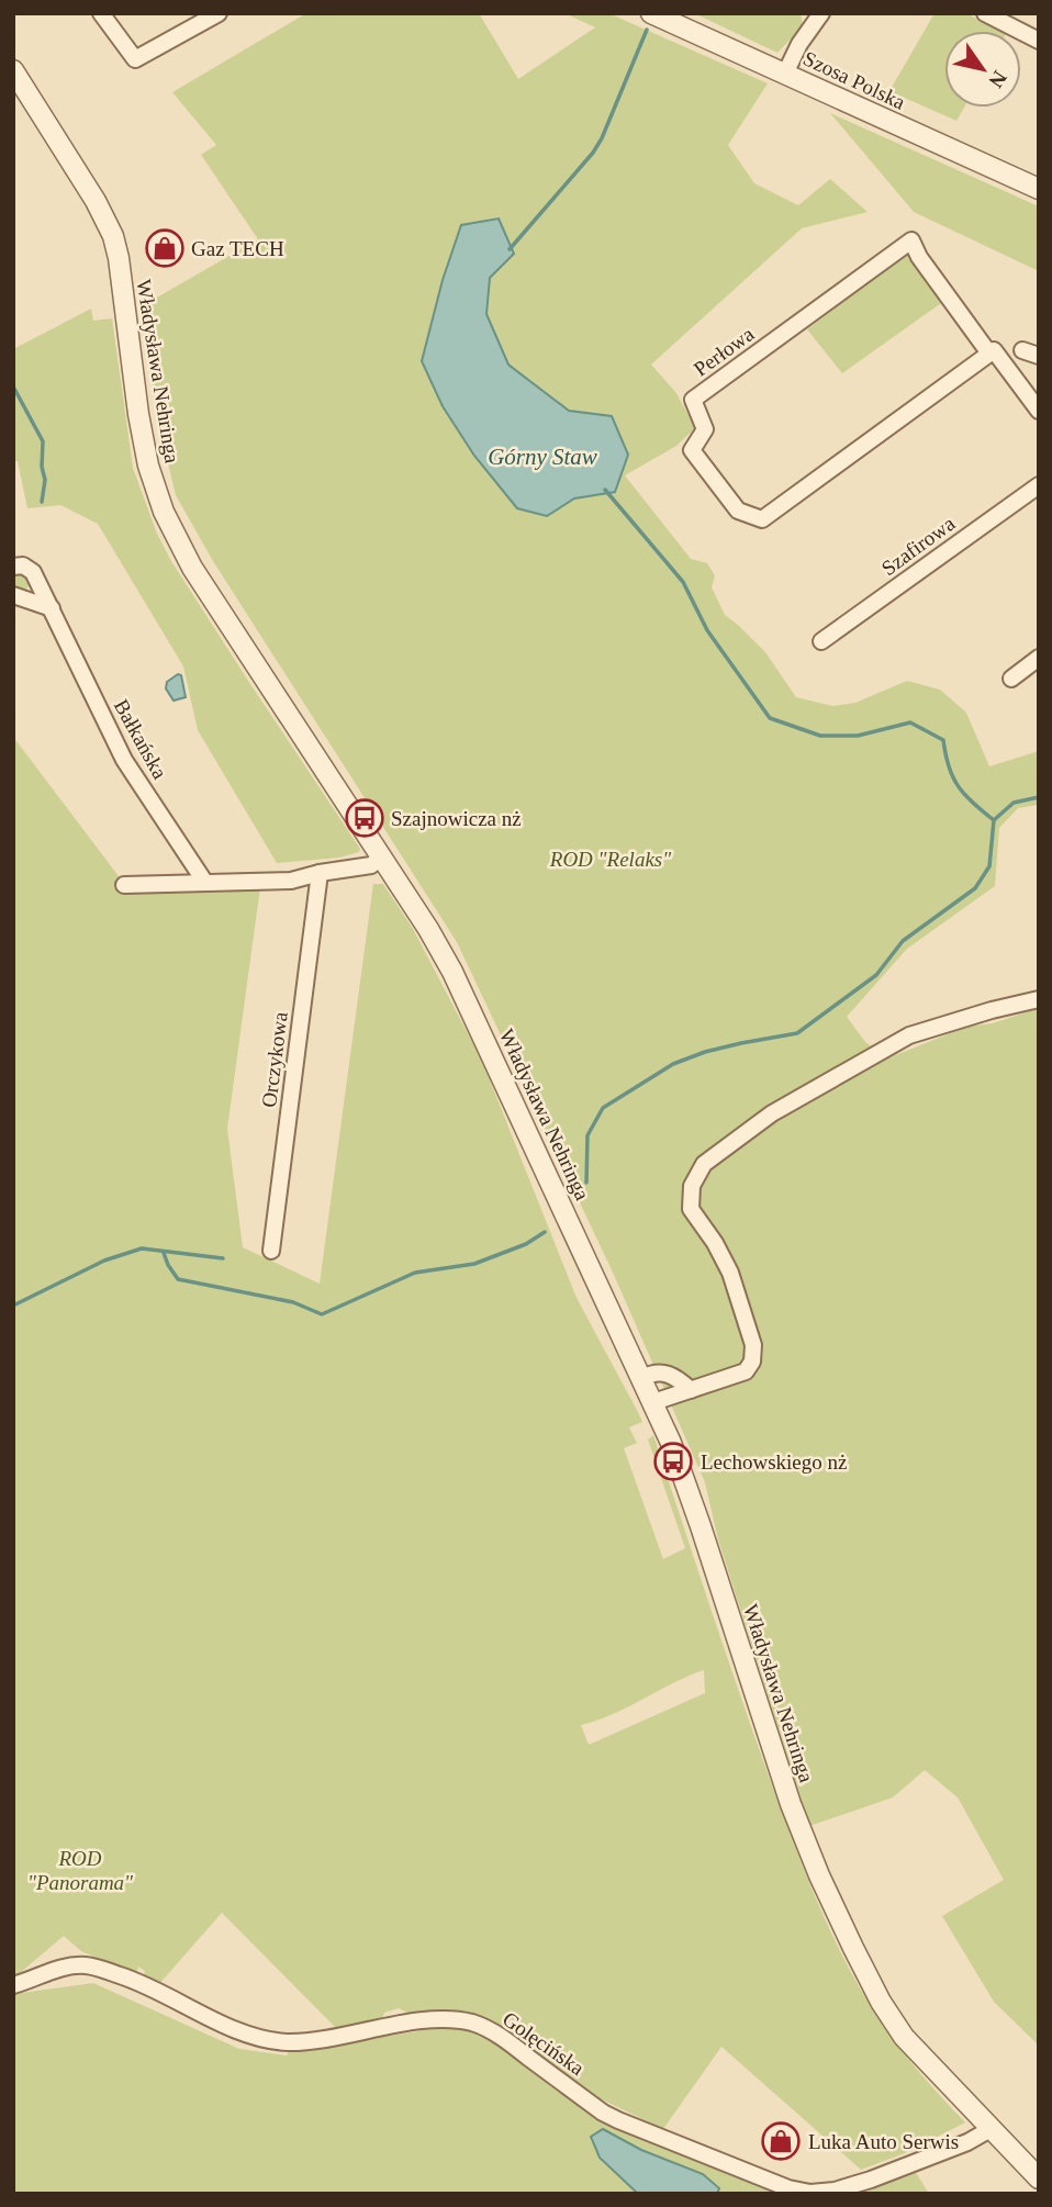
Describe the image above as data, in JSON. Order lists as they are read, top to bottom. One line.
{"streets":{"street":["Szosa Polska","Perłowa","Władysława Nehringa","Szafirowa","Bałkańska","Orczykowa","Golęcińska"]},"crossings":[["Władysława Nehringa","Golęcińska"]],"water":["Górny Staw"],"parks":["ROD \"Relaks\"","ROD \"Panorama\""],"places":{"shop":["Gaz TECH","Luka Auto Serwis"],"bus stop":["Szajnowicza nż","Lechowskiego nż"]},"north":"bottom right"}
